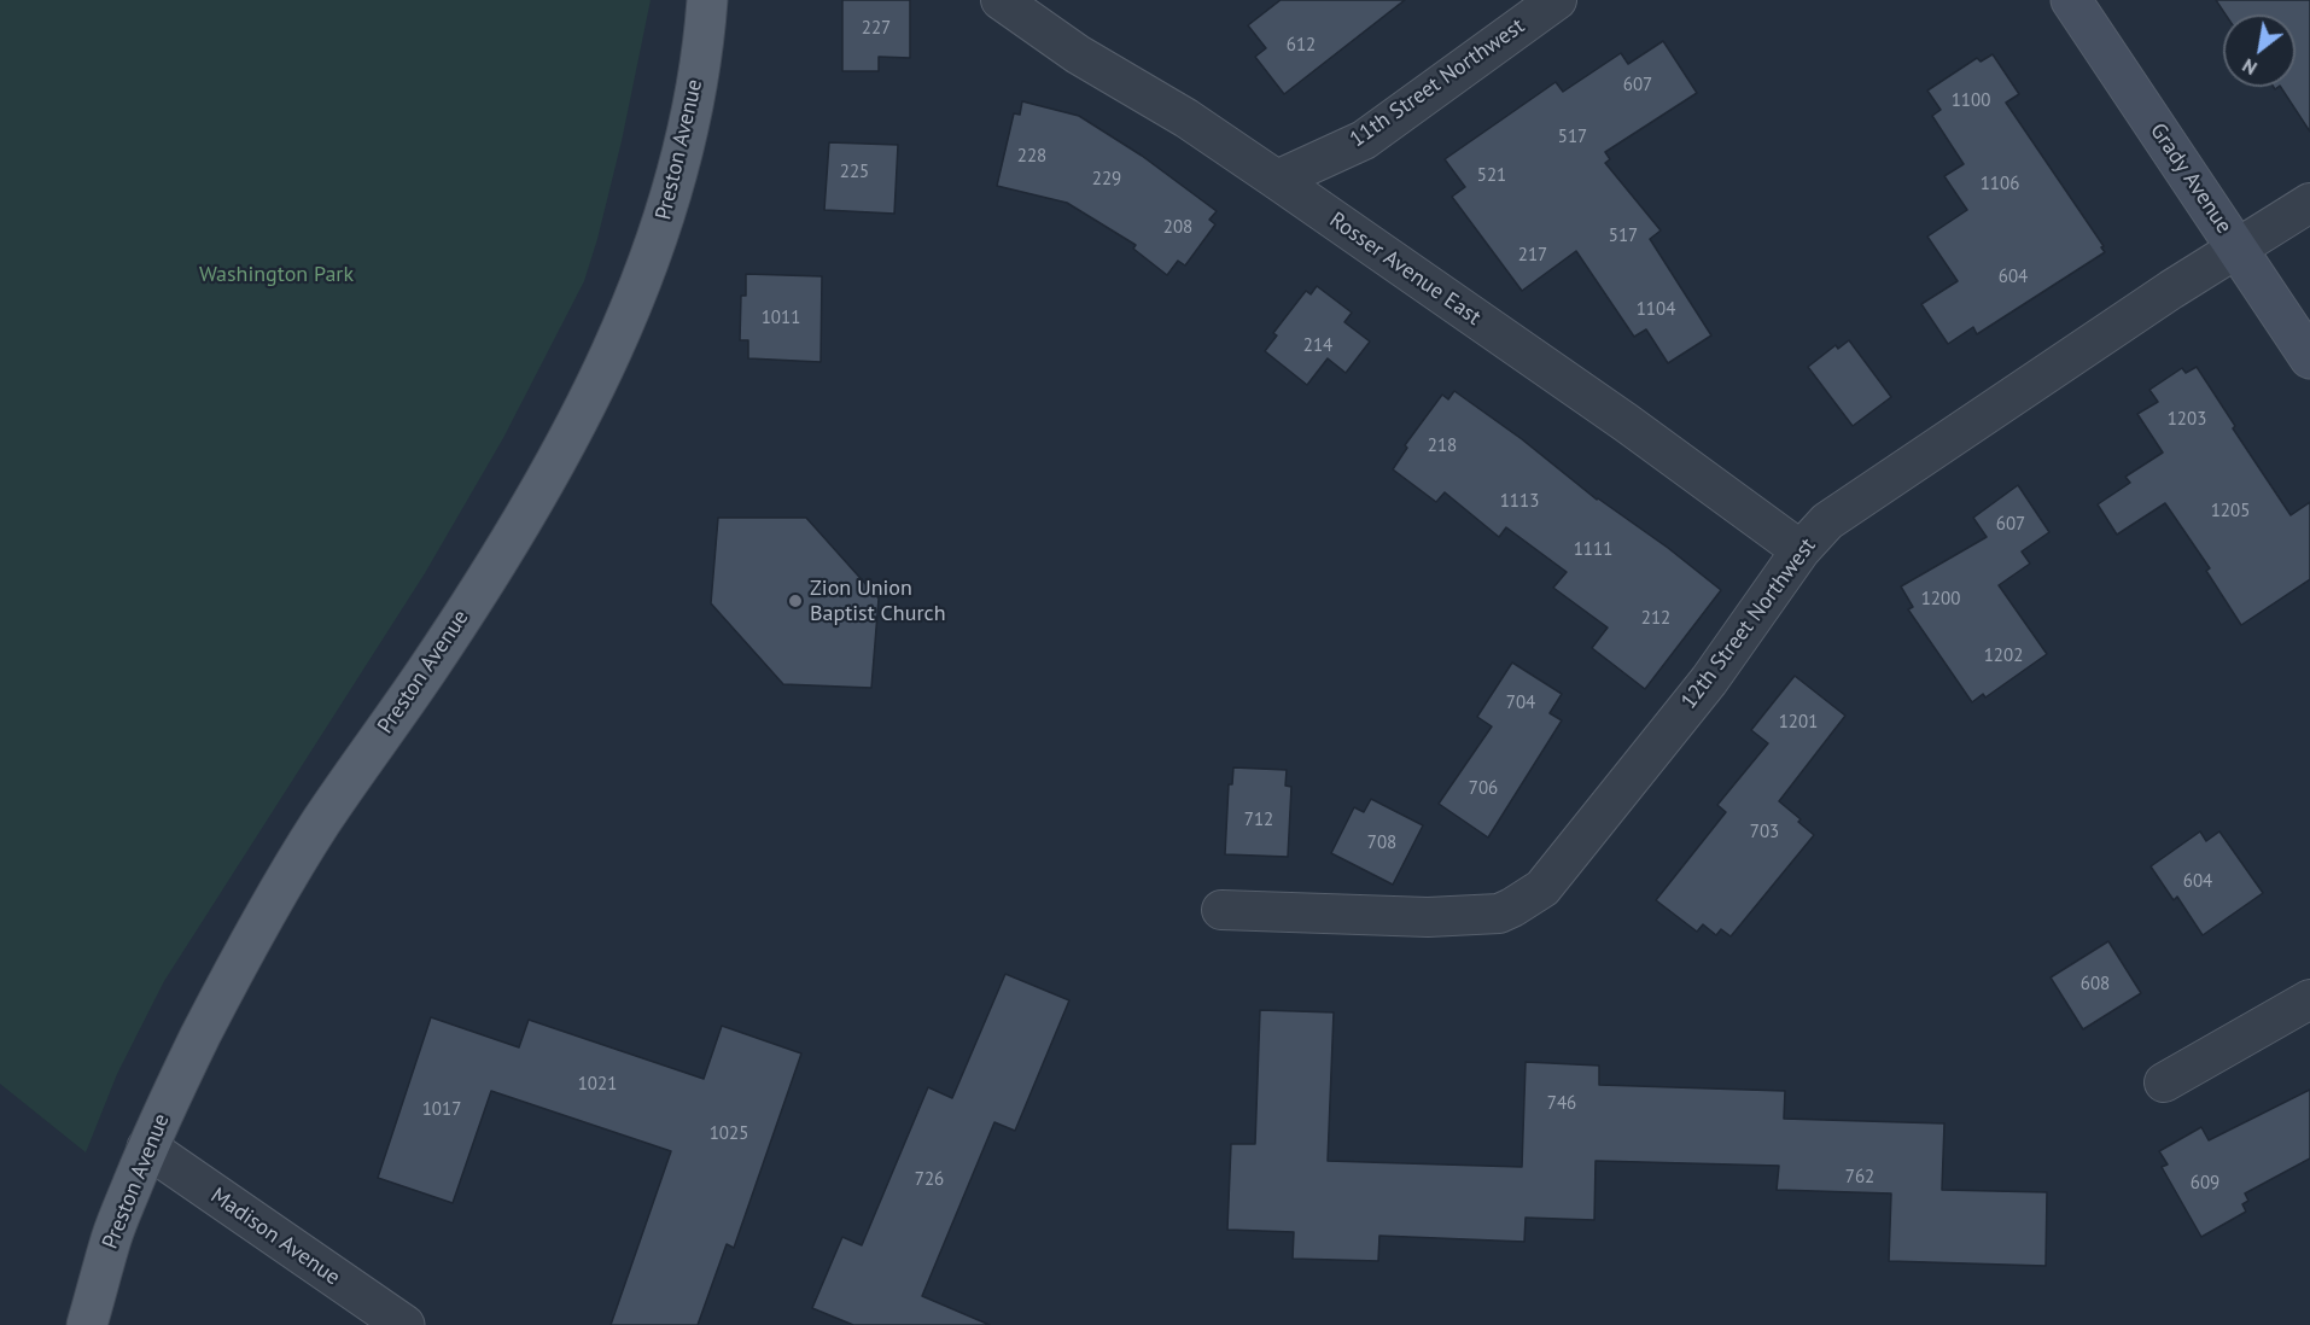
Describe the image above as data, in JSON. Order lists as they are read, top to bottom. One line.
{"streets":{"main road":["Preston Avenue","Grady Avenue"],"street":["11th Street Northwest","Rosser Avenue East","12th Street Northwest","Madison Avenue"]},"crossings":[["11th Street Northwest","Rosser Avenue East"],["Preston Avenue","Madison Avenue"],["Grady Avenue","12th Street Northwest"],["Rosser Avenue East","12th Street Northwest"]],"parks":["Washington Park"],"places":["Zion Union Baptist Church"],"house_numbers":["227","612","607","1100","517","228","225","521","229","1106","208","517","217","604","1104","1011","214","1203","218","1113","1205","607","1111","1200","212","1202","704","1201","706","712","703","708","604","608","1021","746","1017","1025","762","726","609"],"north":"bottom left"}
